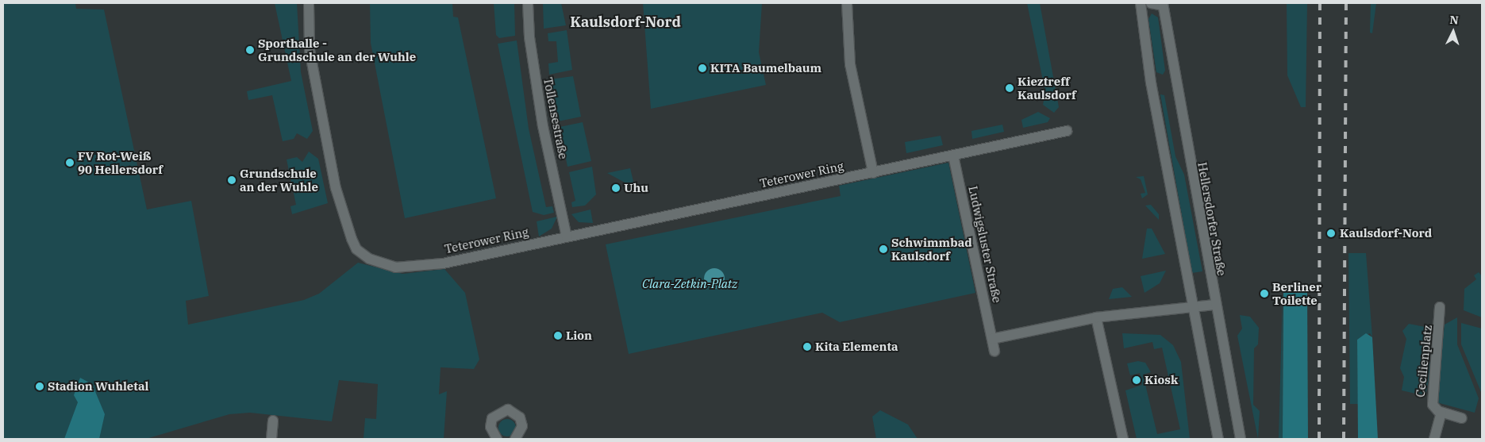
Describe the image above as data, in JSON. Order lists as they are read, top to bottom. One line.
{"streets":{"street":["Tollensestraße","Teterower Ring","Hellersdorfer Straße","Ludwigsluster Straße","Cecilienplatz"]},"crossings":[["Tollensestraße","Teterower Ring"],["Teterower Ring","Ludwigsluster Straße"]],"districts":["Kaulsdorf-Nord"],"parks":["Clara-Zetkin-Platz"],"places":["Sporthalle - Grundschule an der Wuhle","KITA Baumelbaum","Kieztreff Kaulsdorf","FV Rot-Weiß 90 Hellersdorf","Grundschule an der Wuhle","Uhu","Kaulsdorf-Nord","Schwimmbad Kaulsdorf","Berliner Toilette","Lion","Kita Elementa","Kiosk","Stadion Wuhletal"],"north":"top"}
